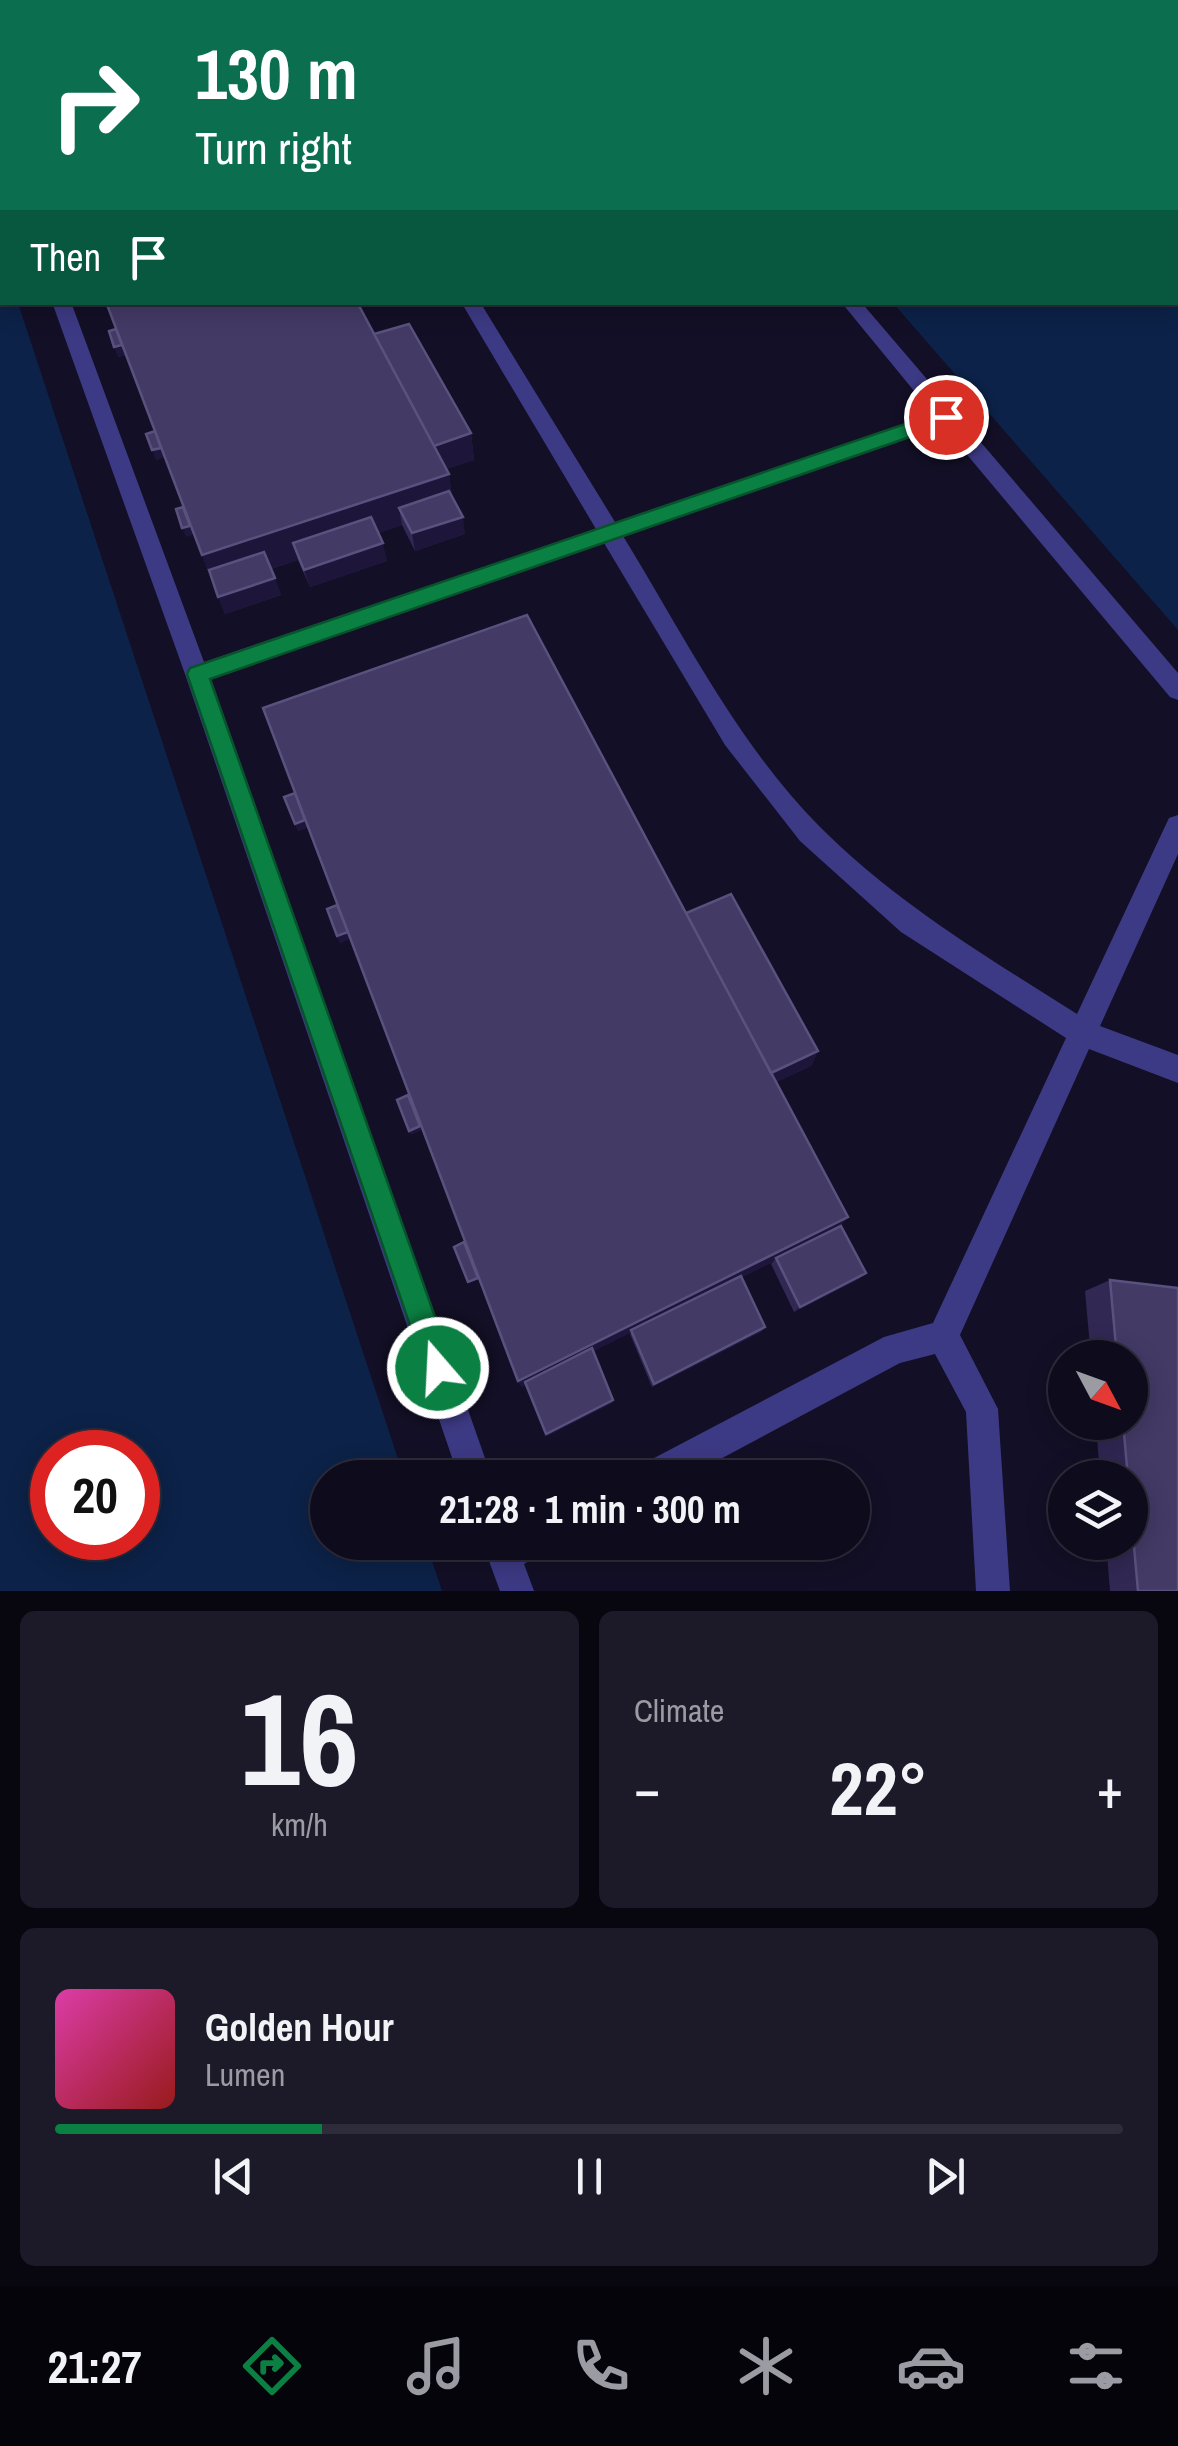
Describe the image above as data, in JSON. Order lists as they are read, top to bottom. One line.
{"north":"bottom right","page":{"turn":["130 m","Turn right"],"then":"Then","limit":"20","trip":"21:28 · 1 min · 300 m","tile":[["16","km/h"],"Climate"],"heat":["−","22°","+"],"song":["Golden Hour","Lumen"],"tabs":"21:27"}}
